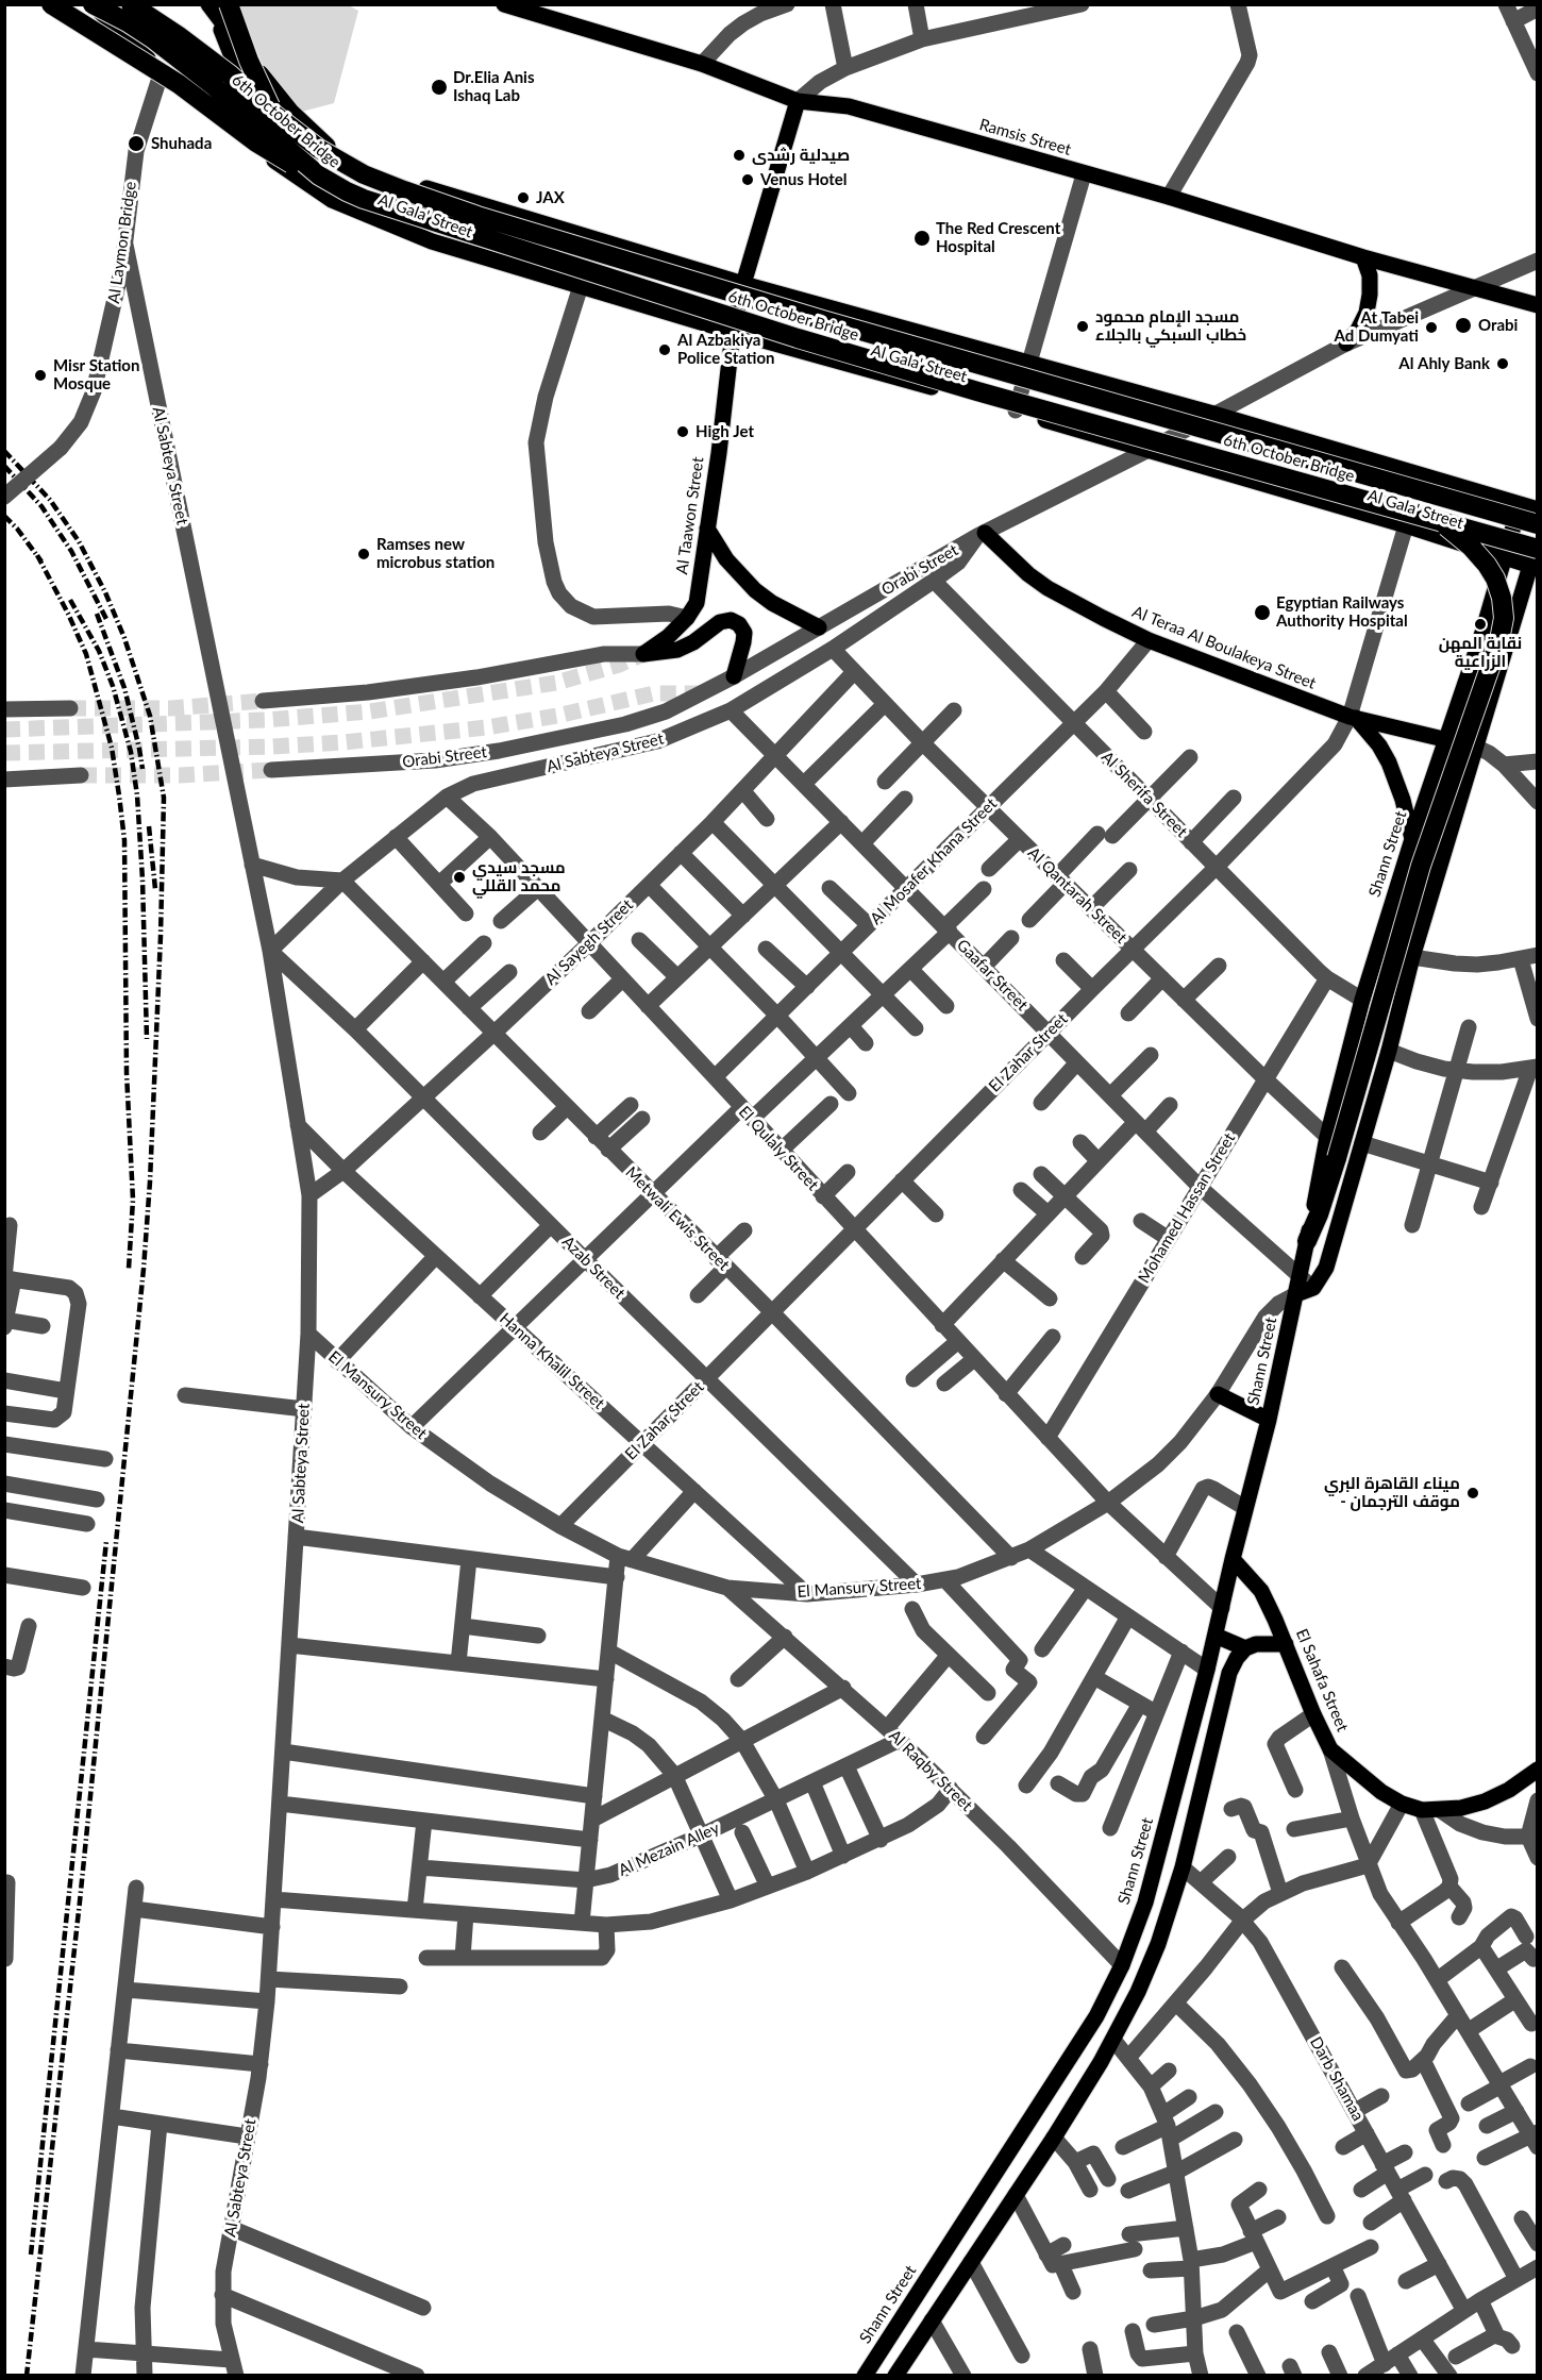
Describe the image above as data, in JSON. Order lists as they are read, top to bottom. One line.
{"streets":{"highway":["6th October Bridge"],"main road":["Ramsis Street","Al Gala' Street","Al Taawon Street","Al Teraa Al Boulakeya Street","Shann Street","El Sahafa Street"],"street":["Al Laymon Bridge","Al Sabteya Street","Orabi Street","Al Sherifa Street","Al Mosafer Khana Street","Al Qantarah Street","Al Sayegh Street","Gaafar Street","El Zahar Street","El Qulaly Street","Mohamed Hassan Street","Metwali Ewis Street","Azab Street","Hanna Khalil Street","El Mansury Street","Al Raqby Street","Al Mezain Alley","Darb Shamaa"]},"crossings":[["6th October Bridge","Al Gala' Street"],["Ramsis Street","Al Taawon Street"],["Ramsis Street","Orabi Street"],["Al Gala' Street","Al Laymon Bridge"],["Al Gala' Street","Al Taawon Street"],["Al Gala' Street","Orabi Street"],["Al Gala' Street","Shann Street"],["Al Gala' Street","El Zahar Street"],["Al Laymon Bridge","Al Sabteya Street"],["Al Sabteya Street","Orabi Street"],["Al Sabteya Street","Al Teraa Al Boulakeya Street"],["Al Sabteya Street","Al Sherifa Street"],["Al Sabteya Street","Al Qantarah Street"],["Al Sabteya Street","Al Sayegh Street"],["Al Sabteya Street","Gaafar Street"],["Al Sabteya Street","El Qulaly Street"],["Al Sabteya Street","Metwali Ewis Street"],["Al Sabteya Street","Azab Street"],["Al Sabteya Street","Hanna Khalil Street"],["Al Sabteya Street","El Mansury Street"],["Orabi Street","Al Teraa Al Boulakeya Street"],["Al Teraa Al Boulakeya Street","Shann Street"],["Al Teraa Al Boulakeya Street","Al Mosafer Khana Street"],["Al Teraa Al Boulakeya Street","El Zahar Street"],["Al Sherifa Street","Shann Street"],["Al Sherifa Street","Al Mosafer Khana Street"],["Al Sherifa Street","El Zahar Street"],["Al Sherifa Street","Mohamed Hassan Street"],["Shann Street","Al Qantarah Street"],["Shann Street","Gaafar Street"],["Shann Street","El Qulaly Street"],["Shann Street","El Mansury Street"],["Shann Street","El Sahafa Street"],["Shann Street","Al Raqby Street"],["Al Mosafer Khana Street","Al Qantarah Street"],["Al Mosafer Khana Street","Gaafar Street"],["Al Mosafer Khana Street","El Qulaly Street"],["Al Qantarah Street","Al Sayegh Street"],["Al Qantarah Street","El Zahar Street"],["Al Qantarah Street","Mohamed Hassan Street"],["Al Sayegh Street","Gaafar Street"],["Al Sayegh Street","El Qulaly Street"],["Al Sayegh Street","Metwali Ewis Street"],["Al Sayegh Street","Azab Street"],["Al Sayegh Street","Hanna Khalil Street"],["Gaafar Street","El Zahar Street"],["Gaafar Street","Mohamed Hassan Street"],["El Zahar Street","El Qulaly Street"],["El Zahar Street","Metwali Ewis Street"],["El Zahar Street","Azab Street"],["El Zahar Street","Hanna Khalil Street"],["El Zahar Street","El Mansury Street"],["El Qulaly Street","Mohamed Hassan Street"],["El Qulaly Street","El Mansury Street"],["Metwali Ewis Street","El Mansury Street"],["Azab Street","El Mansury Street"],["Hanna Khalil Street","El Mansury Street"],["El Mansury Street","Al Raqby Street"],["Al Raqby Street","Al Mezain Alley"]],"places":["Dr.Elia Anis Ishaq Lab","Shuhada","صيدلية رشدى","Venus Hotel","JAX","The Red Crescent Hospital","Orabi","مسجد الإمام محمود خطاب السبكي بالجلاء","At Tabei Ad Dumyati","Al Azbakiya Police Station","Al Ahly Bank","Misr Station Mosque","High Jet","Ramses new microbus station","Egyptian Railways Authority Hospital","نقابة المهن الزراعية","مسجد سيدي محمد القللي","ميناء القاهرة البري - موقف الترجمان"]}
